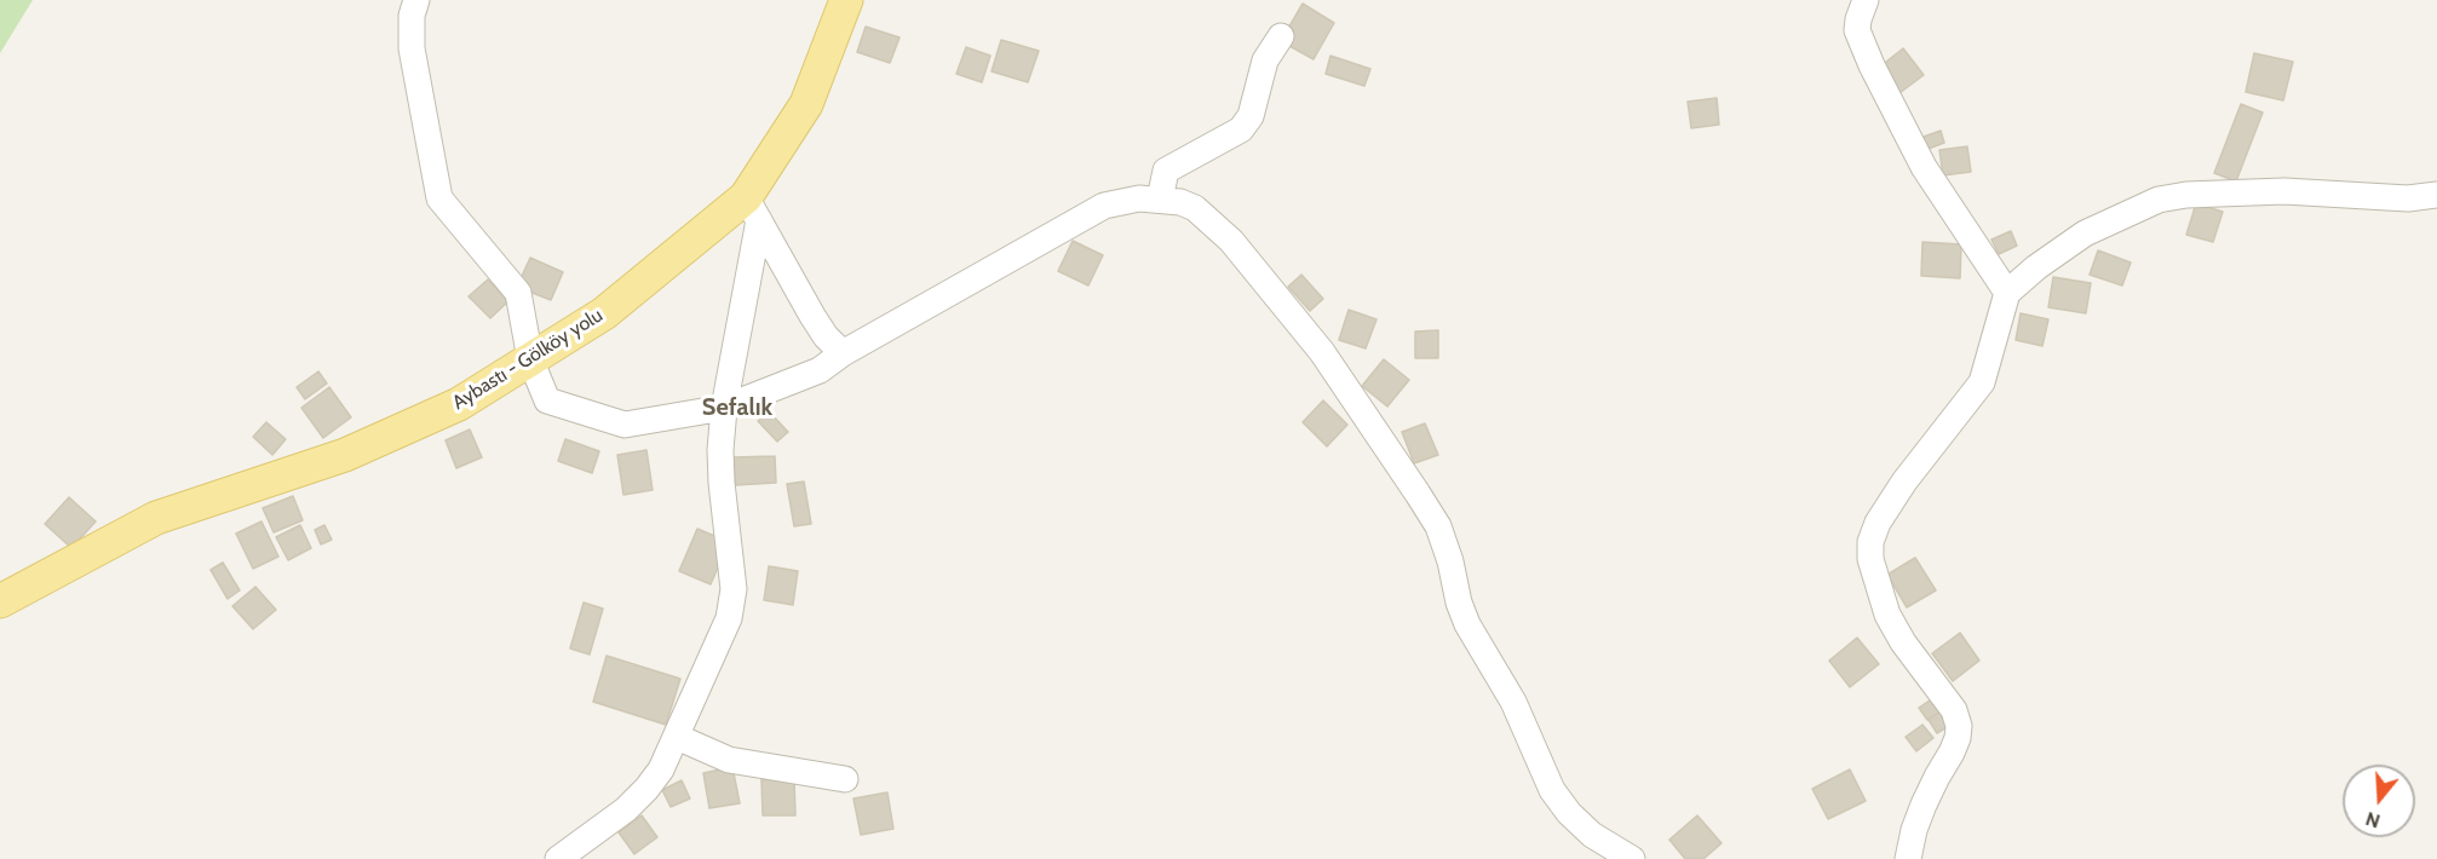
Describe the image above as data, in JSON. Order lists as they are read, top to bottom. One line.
{"streets":{"main road":["Aybastı - Gölköy yolu"]},"districts":["Sefalık"],"north":"bottom"}
